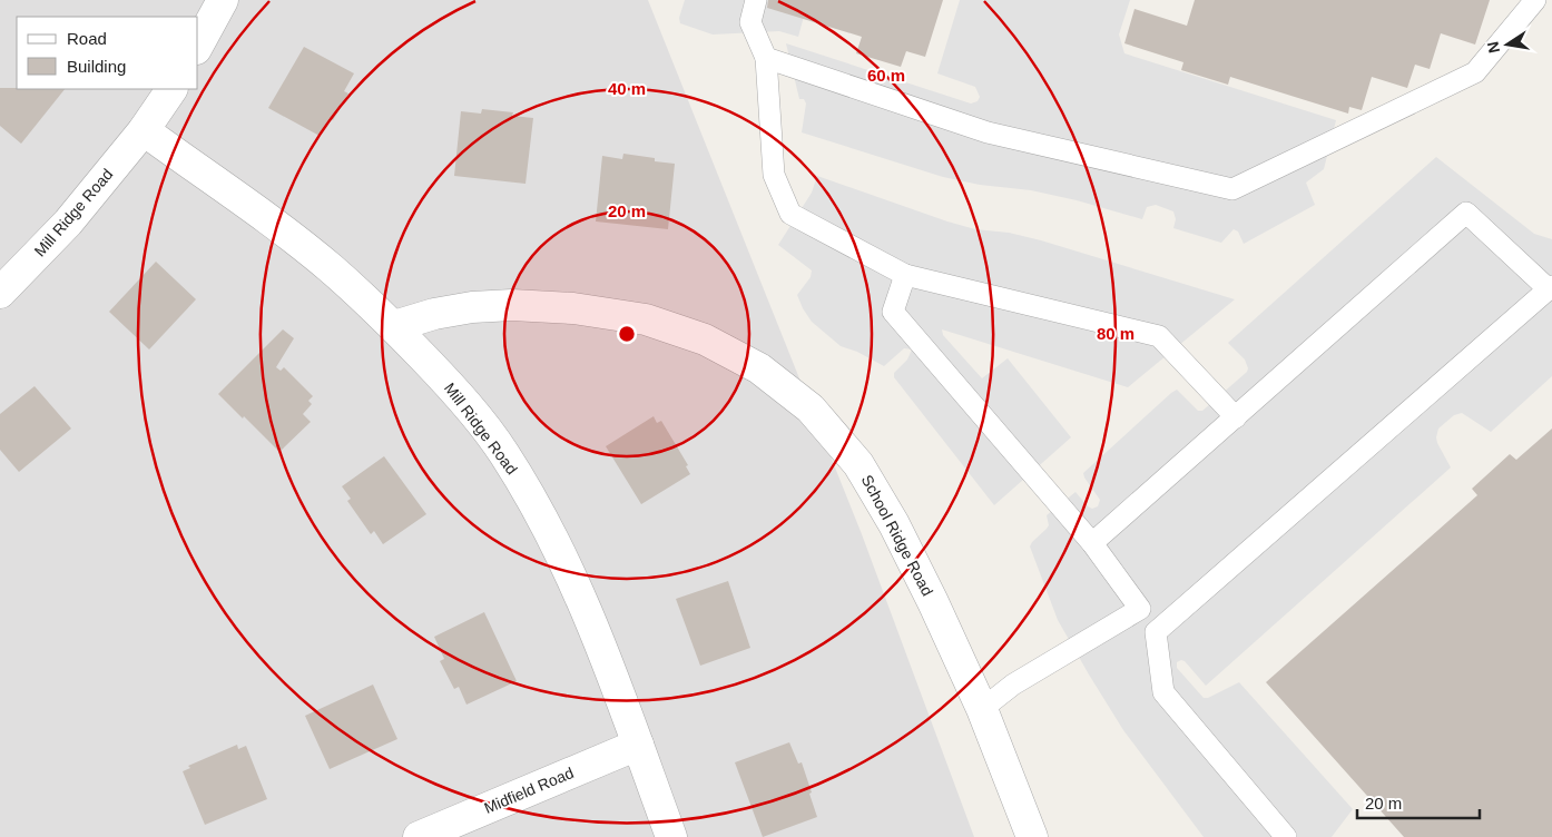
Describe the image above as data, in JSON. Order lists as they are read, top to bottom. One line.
{"streets":{"street":["Mill Ridge Road","School Ridge Road","Midfield Road"]},"crossings":[["Mill Ridge Road","School Ridge Road"],["Mill Ridge Road","Midfield Road"]],"legend":["Road","Building"],"scale_bar":"20 m","north":"left","rings":["60 m","40 m","20 m","80 m"]}
